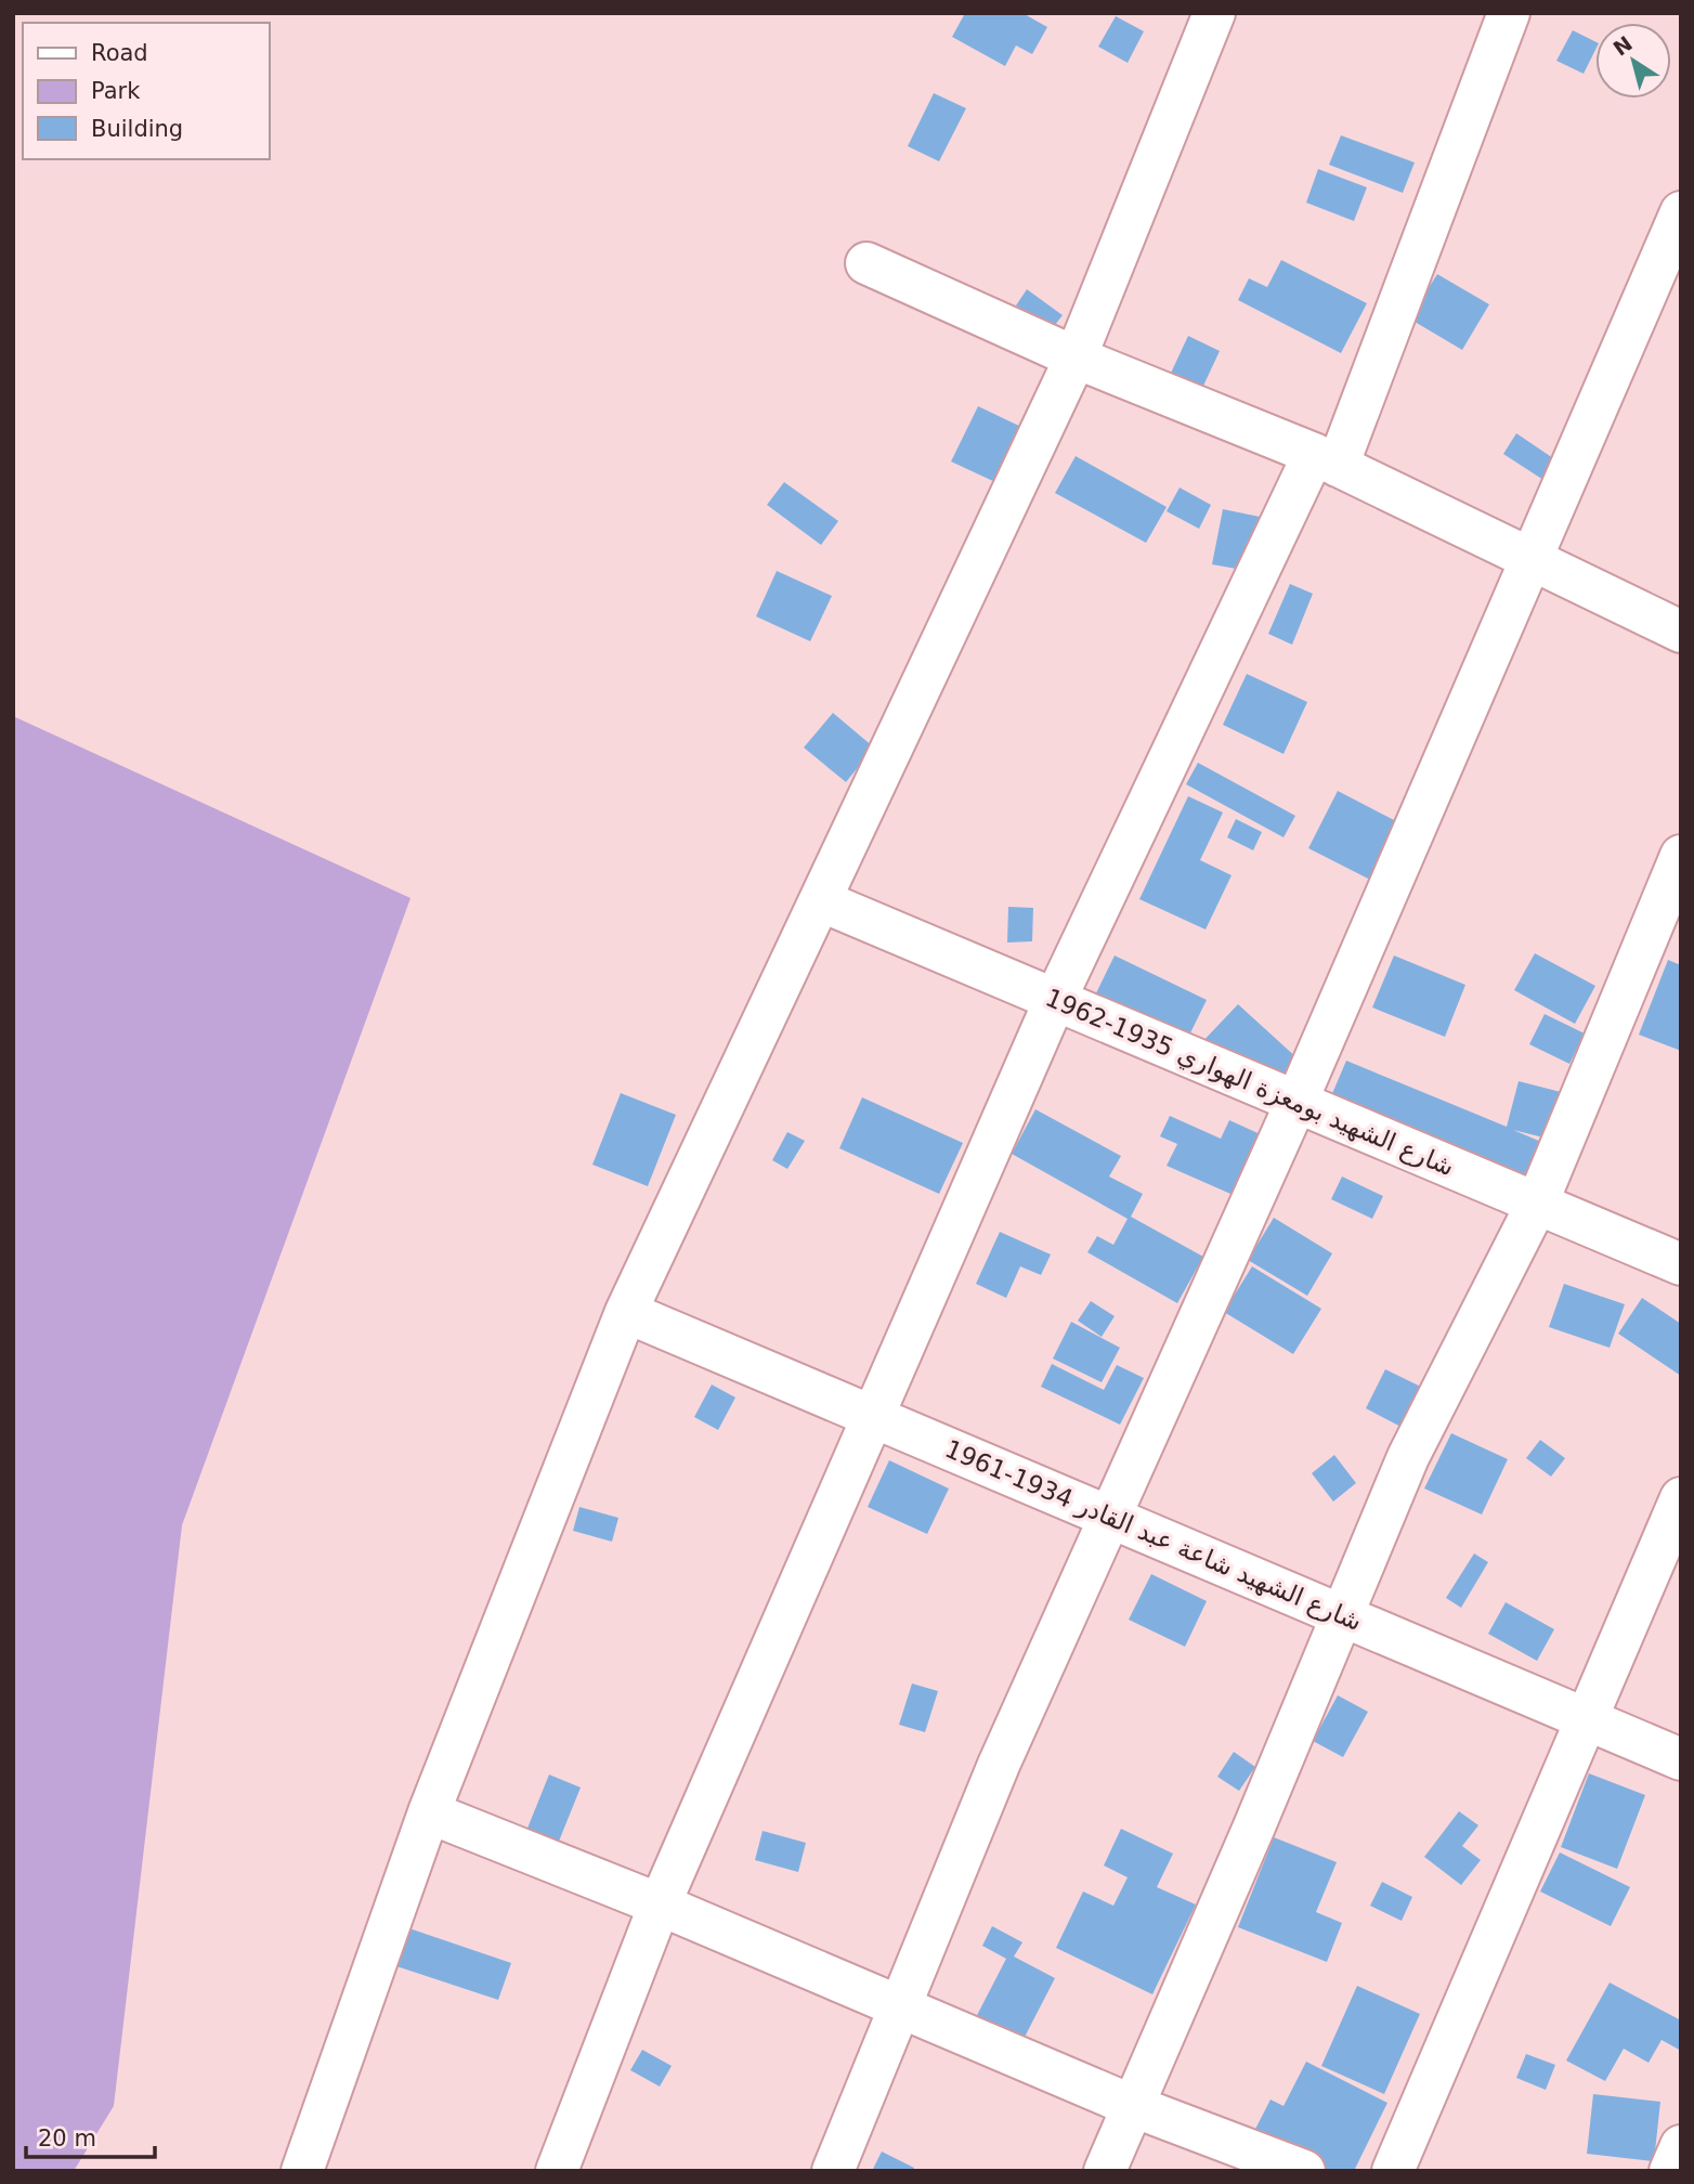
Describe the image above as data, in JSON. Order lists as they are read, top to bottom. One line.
{"streets":{"street":["شارع الشهيد بومعزة الهواري 1935-1962","شارع الشهيد شاعة عبد القادر 1934-1961"]},"legend":["Road","Park","Building"],"scale_bar":"20 m","north":"top left"}
